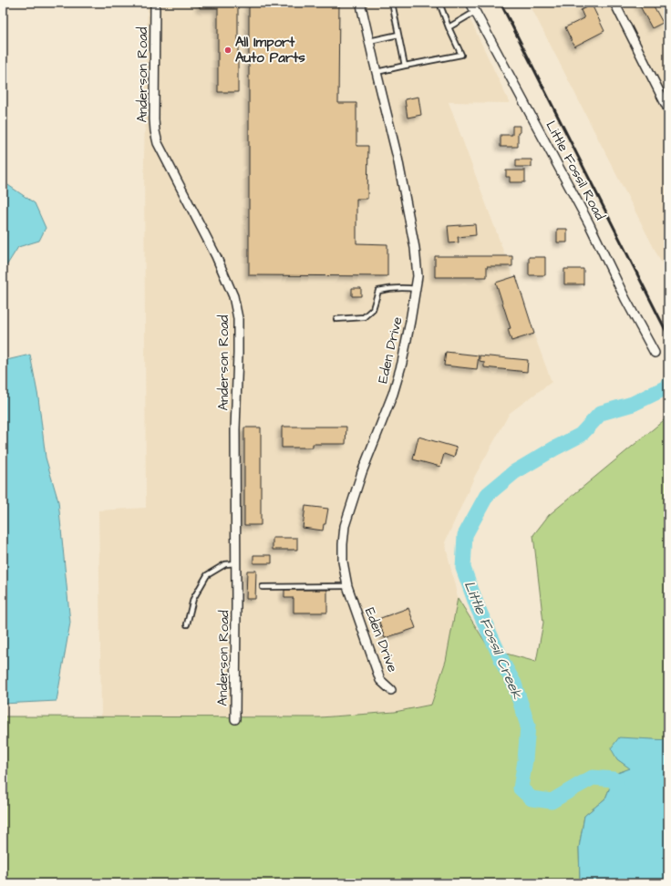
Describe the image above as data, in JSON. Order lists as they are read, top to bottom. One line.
{"streets":{"street":["Anderson Road","Little Fossil Road","Eden Drive"]},"water":["Little Fossil Creek"],"places":["All Import Auto Parts"]}
